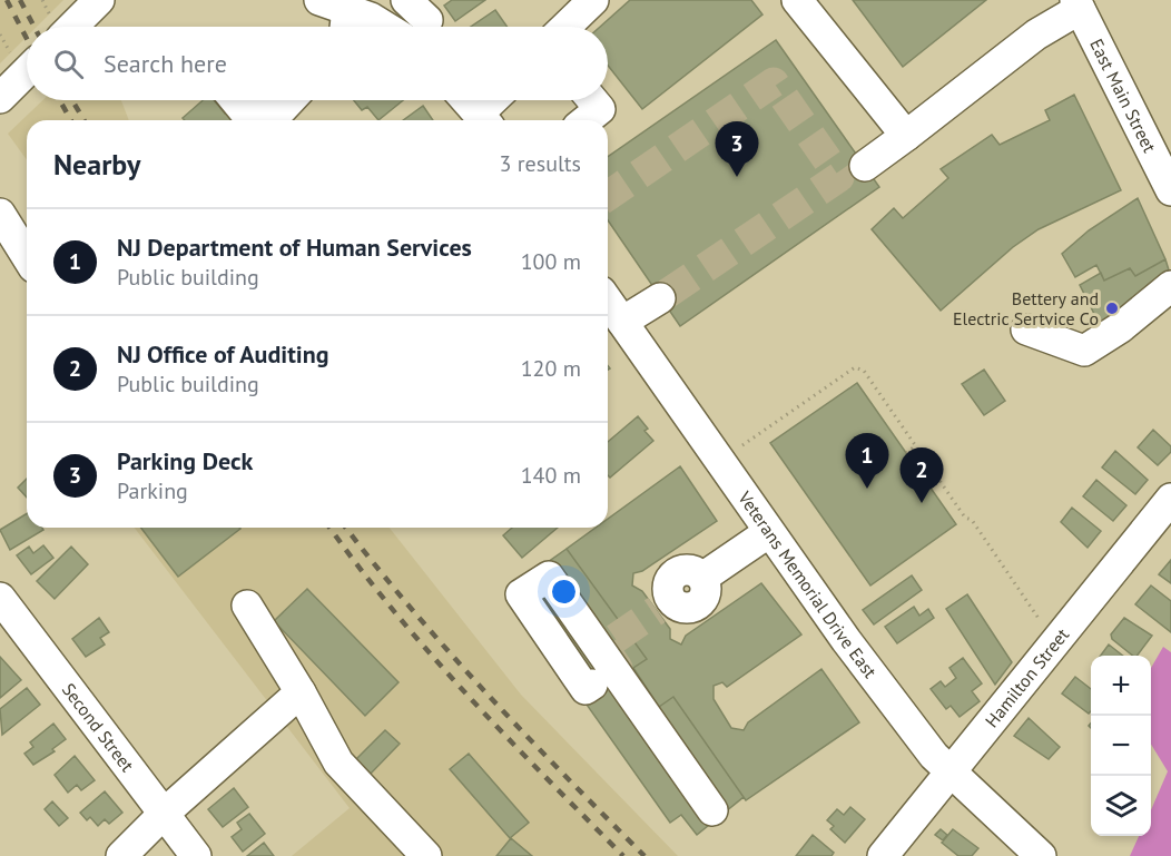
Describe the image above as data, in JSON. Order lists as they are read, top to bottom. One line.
{"streets":{"street":["East Main Street","Veterans Memorial Drive East","Hamilton Street","Second Street"]},"crossings":[["Veterans Memorial Drive East","Hamilton Street"]],"places":["Bettery and Electric Sertvice Co"],"page":{"search":"Search here","heading":["Nearby","3 results"],"pins":["3","1","2"],"list":[{"mark":"1","name":"NJ Department of Human Services","note":"Public building","value":"100 m"},{"mark":"2","name":"NJ Office of Auditing","note":"Public building","value":"120 m"},{"mark":"3","name":"Parking Deck","note":"Parking","value":"140 m"}],"map_buttons":["+","−"]}}
